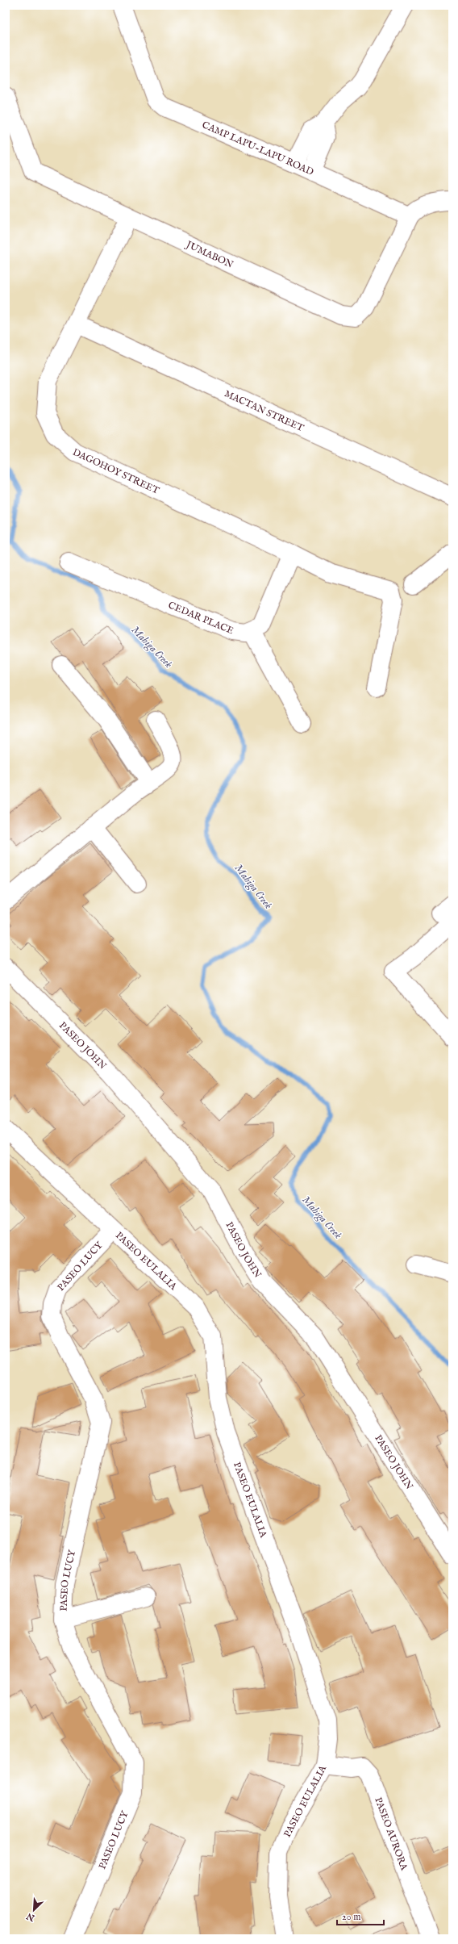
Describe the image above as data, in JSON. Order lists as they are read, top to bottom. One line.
{"streets":{"street":["CAMP LAPU-LAPU ROAD","JUMABON","MACTAN STREET","DAGOHOY STREET","CEDAR PLACE","PASEO JOHN","PASEO EULALIA","PASEO LUCY","PASEO AURORA"]},"crossings":[["CAMP LAPU-LAPU ROAD","JUMABON"],["JUMABON","DAGOHOY STREET"],["MACTAN STREET","DAGOHOY STREET"],["PASEO EULALIA","PASEO LUCY"],["PASEO EULALIA","PASEO AURORA"]],"water":["Mahiga Creek"],"scale_bar":"20 m","north":"bottom left"}
